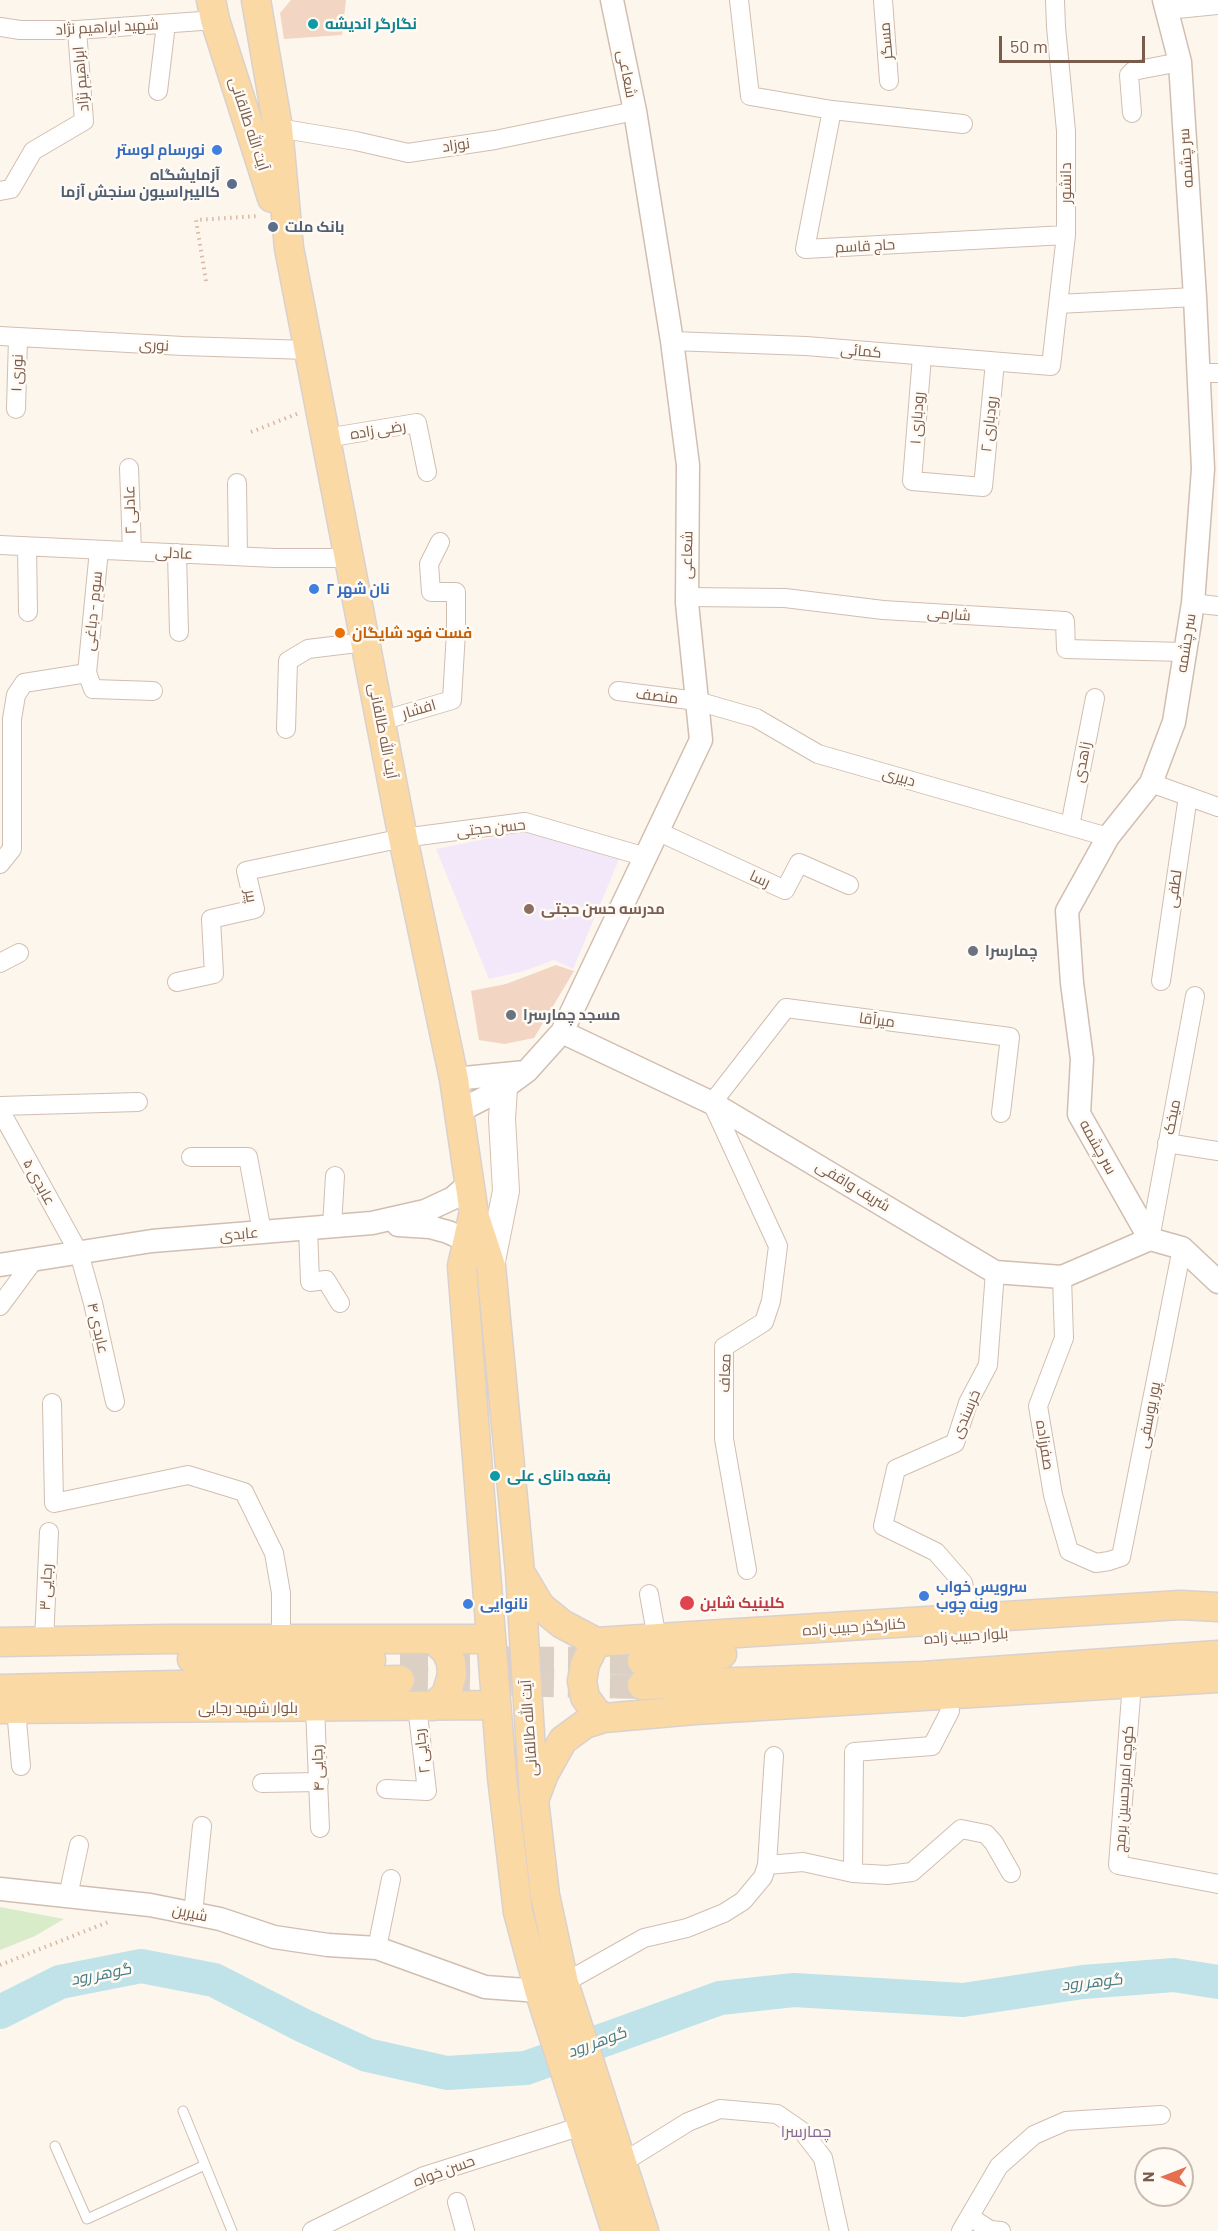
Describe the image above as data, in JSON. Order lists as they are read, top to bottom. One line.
{"streets":{"main road":["آیت الله طالقانی","کنارگذر حبیب زاده","بلوار حبیب زاده","بلوار شهید رجایی"],"street":["شهید ابراهیم نژاد","مسگر","شعاعی","ابراهیم نژاد","نوزاد","سر چشمه","دانشور","حاج قاسم","نوری","کمائی","نوری ۱","رودباری ۱","رودباری ۲","رضی زاده","عادلی ۲","عادلی","سوم - دباغی","شارمی","منصف","افشار","زاهدی","دبیری","حسن حجتی","رسا","لطفی","پیر","میرآقا","میخک","عابدی ۵","شریف واقفی","عابدی","عابدی ۴","معاف","خرسندی","پور یوسفی","صفرزاده","رجایی ۳","رجایی ۲","رجایی ۴","کوچه امیرحسین برمچ","شیرین","حسن خواه"]},"crossings":[["شهید ابراهیم نژاد","ابراهیم نژاد"],["شهید ابراهیم نژاد","آیت الله طالقانی"],["شعاعی","آیت الله طالقانی"],["شعاعی","نوزاد"],["شعاعی","کمائی"],["شعاعی","شارمی"],["شعاعی","منصف"],["شعاعی","دبیری"],["شعاعی","حسن حجتی"],["شعاعی","رسا"],["شعاعی","شریف واقفی"],["آیت الله طالقانی","نوزاد"],["آیت الله طالقانی","نوری"],["آیت الله طالقانی","رضی زاده"],["آیت الله طالقانی","عادلی"],["آیت الله طالقانی","افشار"],["آیت الله طالقانی","حسن حجتی"],["آیت الله طالقانی","پیر"],["آیت الله طالقانی","عابدی"],["آیت الله طالقانی","بلوار شهید رجایی"],["آیت الله طالقانی","شیرین"],["آیت الله طالقانی","حسن خواه"],["سر چشمه","شارمی"],["سر چشمه","دبیری"],["سر چشمه","میخک"],["سر چشمه","شریف واقفی"],["دانشور","حاج قاسم"],["دانشور","کمائی"],["نوری","نوری ۱"],["کمائی","رودباری ۱"],["کمائی","رودباری ۲"],["رودباری ۱","رودباری ۲"],["عادلی ۲","عادلی"],["عادلی","سوم - دباغی"],["منصف","دبیری"],["زاهدی","دبیری"],["حسن حجتی","پیر"],["میرآقا","شریف واقفی"],["میرآقا","معاف"],["میخک","شریف واقفی"],["عابدی ۵","عابدی"],["عابدی ۵","عابدی ۴"],["شریف واقفی","معاف"],["شریف واقفی","خرسندی"],["شریف واقفی","صفرزاده"],["عابدی","عابدی ۴"],["خرسندی","کنارگذر حبیب زاده"],["پور یوسفی","صفرزاده"],["کنارگذر حبیب زاده","بلوار حبیب زاده"],["بلوار شهید رجایی","رجایی ۲"],["بلوار شهید رجایی","رجایی ۴"]],"districts":["چمارسرا"],"water":["گوهر رود"],"places":["نگارگر اندیشه","نورسام لوستر","آزمایشگاه کالیبراسیون سنجش آزما","بانک ملت","نان شهر ۲","فست فود شایگان","مدرسه حسن حجتی","چمارسرا","مسجد چمارسرا","بقعه دانای علی","سرویس خواب وینه چوب","کلینیک شاین","نانوایی"],"scale_bar":"50 m","north":"left"}
